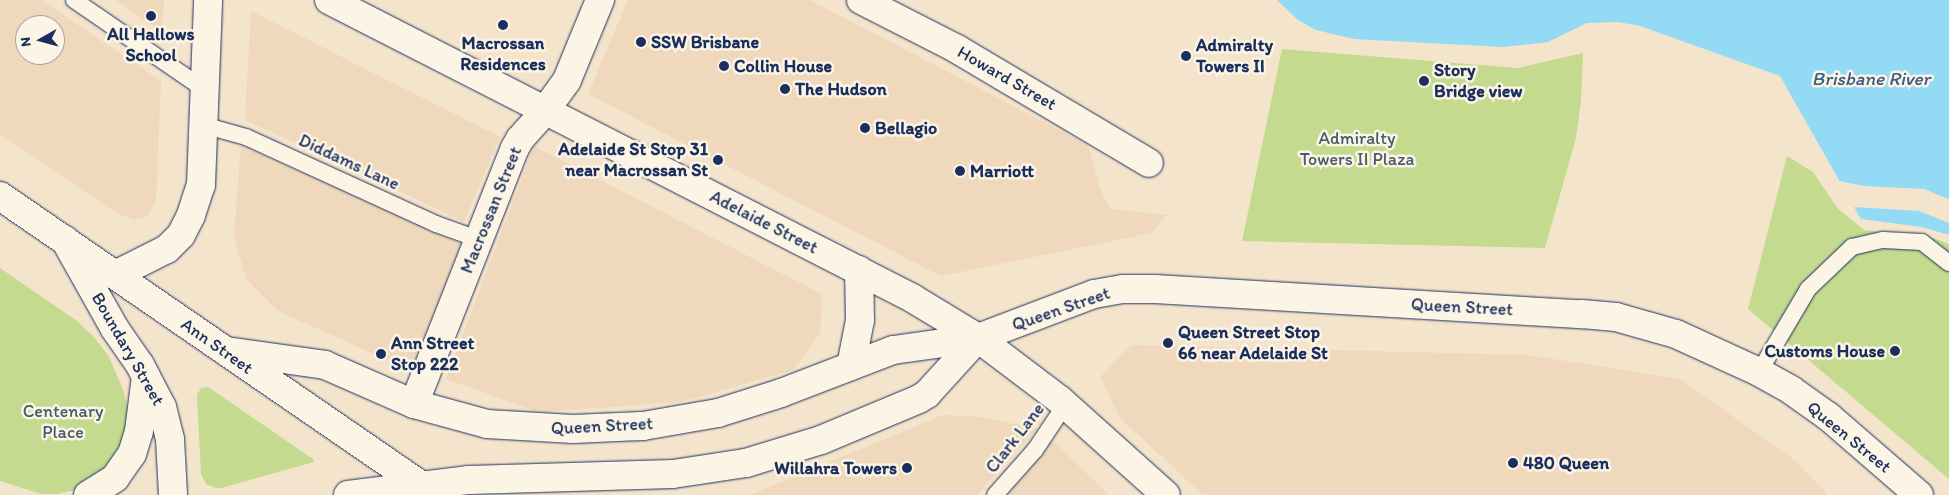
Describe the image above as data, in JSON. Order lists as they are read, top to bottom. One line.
{"streets":{"main road":["Howard Street","Macrossan Street","Adelaide Street","Queen Street","Ann Street","Boundary Street"],"lane":["Diddams Lane","Clark Lane"]},"crossings":[["Diddams Lane","Macrossan Street"],["Diddams Lane","Boundary Street"],["Macrossan Street","Adelaide Street"],["Macrossan Street","Queen Street"],["Adelaide Street","Queen Street"],["Adelaide Street","Clark Lane"],["Queen Street","Ann Street"],["Ann Street","Boundary Street"]],"water":["Brisbane River"],"parks":["Admiralty Towers II Plaza","Centenary Place"],"places":["All Hallows School","Macrossan Residences","SSW Brisbane","Admiralty Towers II","Collin House","Story Bridge view","The Hudson","Bellagio","Adelaide St Stop 31 near Macrossan St","Marriott","Queen Street Stop 66 near Adelaide St","Customs House","Ann Street Stop 222","480 Queen","Willahra Towers"],"north":"left"}
